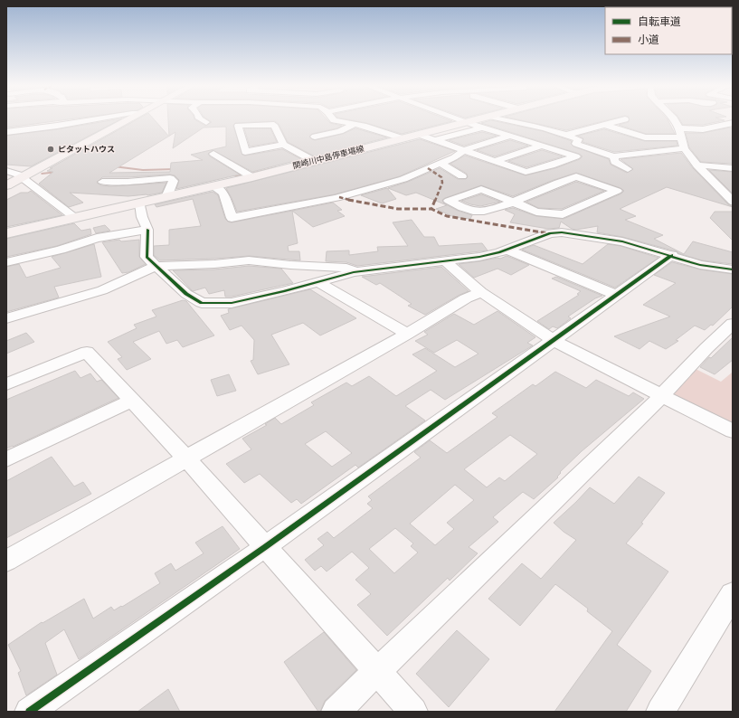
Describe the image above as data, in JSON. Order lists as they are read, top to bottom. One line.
{"streets":{"main road":["関崎川中島停車場線"]},"places":["ピタットハウス"],"legend":["自転車道","小道"]}
